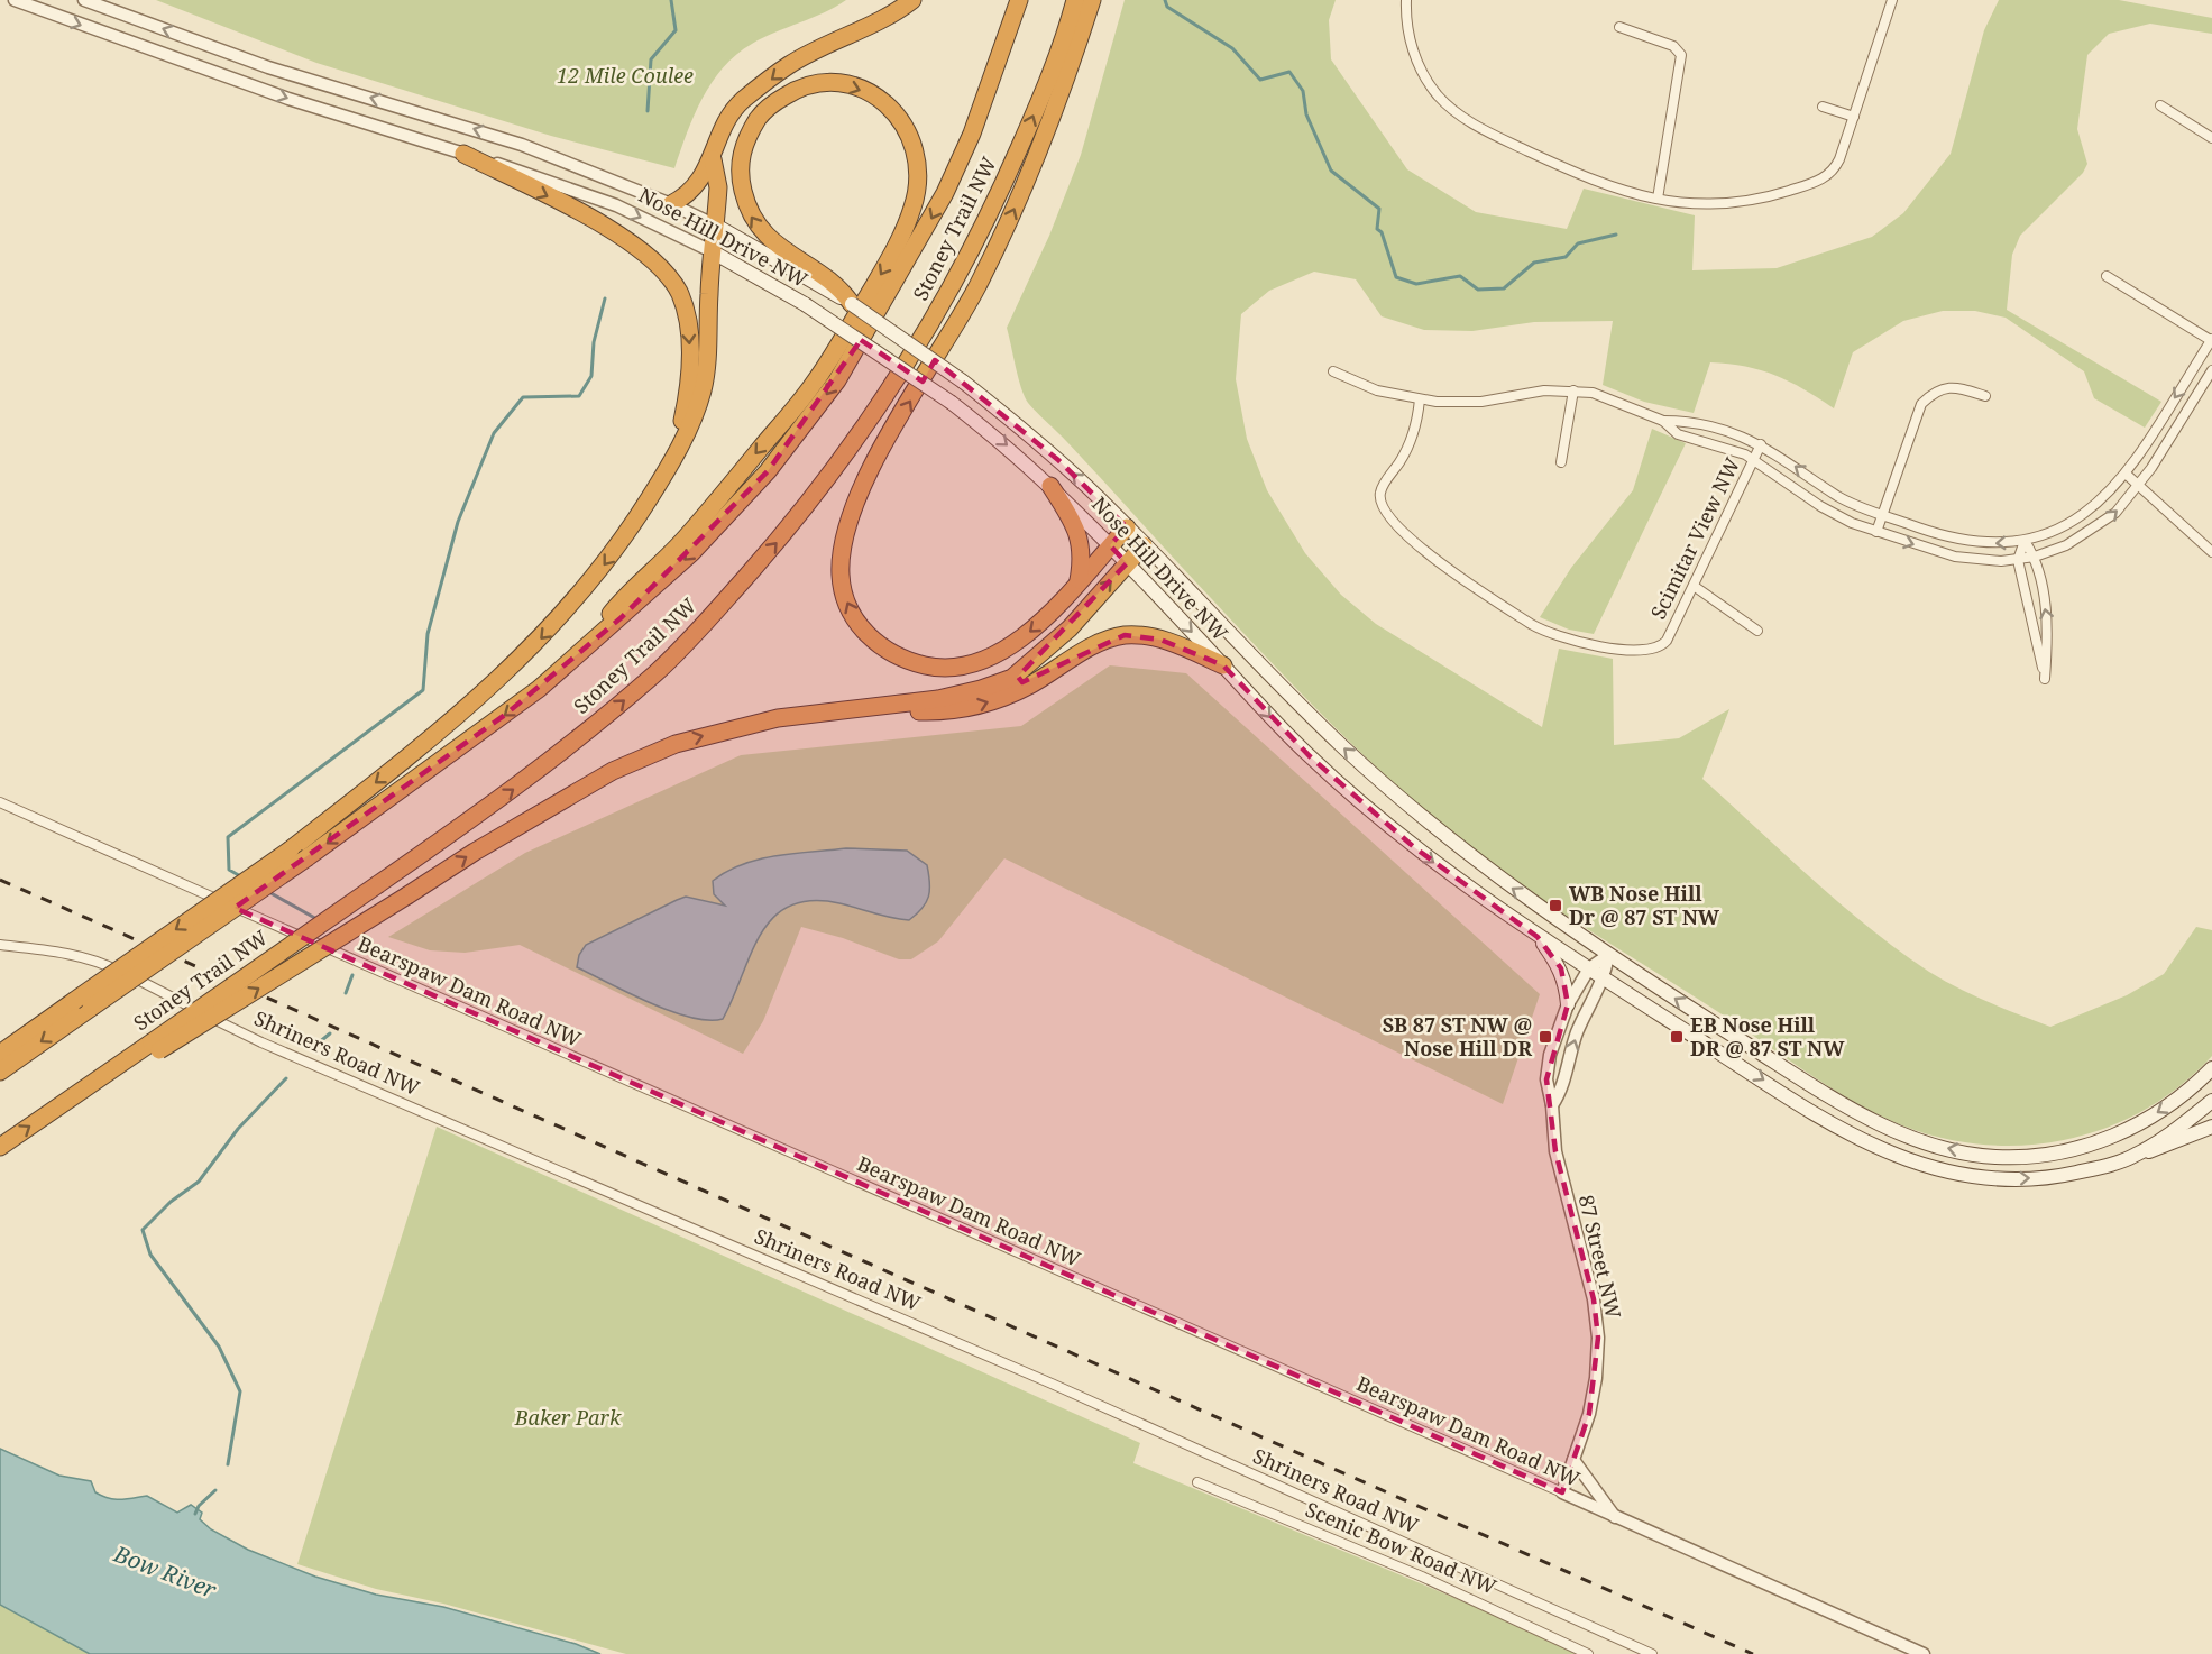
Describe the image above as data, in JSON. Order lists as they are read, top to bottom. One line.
{"streets":{"highway":["Stoney Trail NW"],"main road":["Nose Hill Drive NW"],"street":["Scimitar View NW","Bearspaw Dam Road NW","Shriners Road NW","87 Street NW","Scenic Bow Road NW"]},"crossings":[["Nose Hill Drive NW","87 Street NW"],["Bearspaw Dam Road NW","87 Street NW"]],"water":["Bow River"],"parks":["12 Mile Coulee","Baker Park"],"places":{"transit":["WB Nose Hill Dr @ 87 ST NW","SB 87 ST NW @ Nose Hill DR","EB Nose Hill DR @ 87 ST NW"]}}
